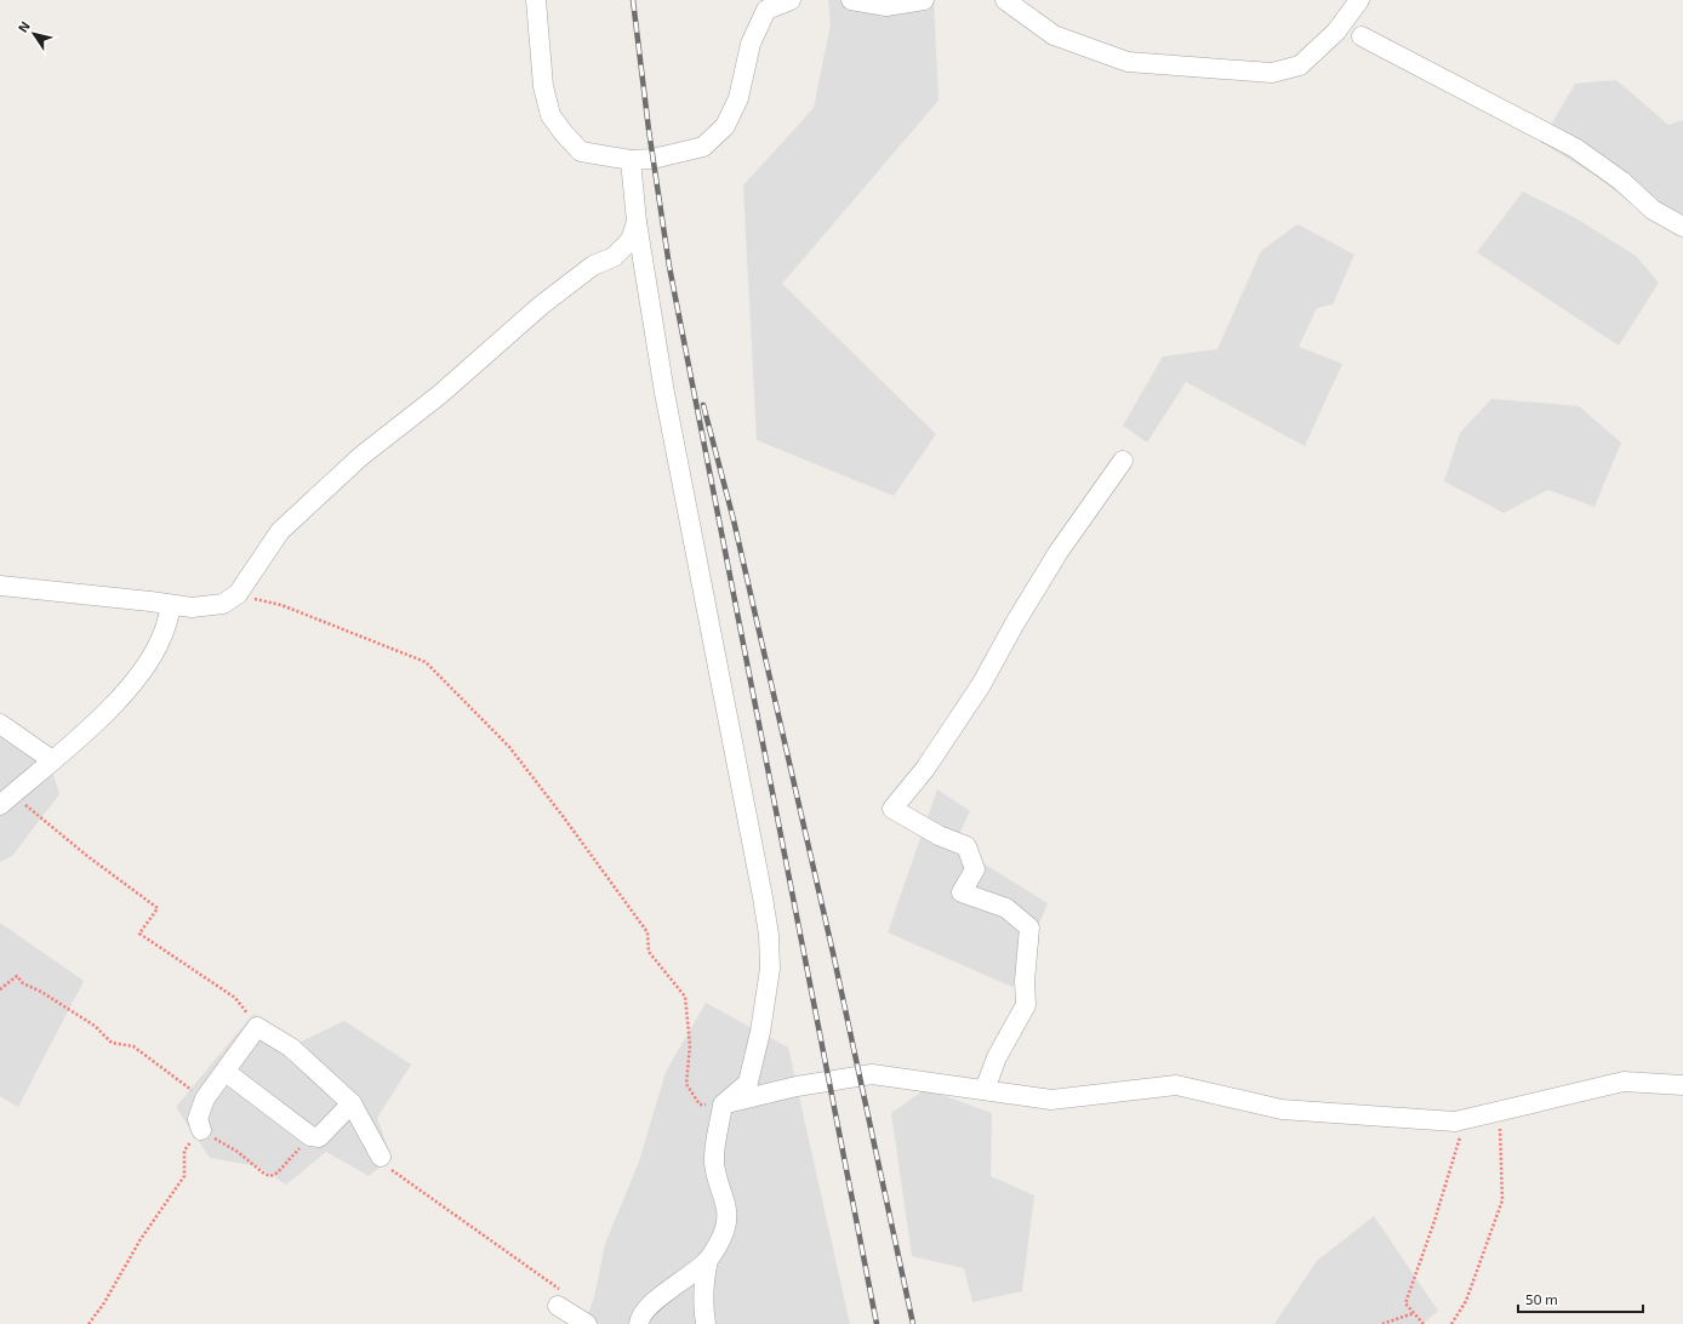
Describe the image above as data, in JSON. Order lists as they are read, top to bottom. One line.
{"scale_bar":"50 m","north":"top left"}
